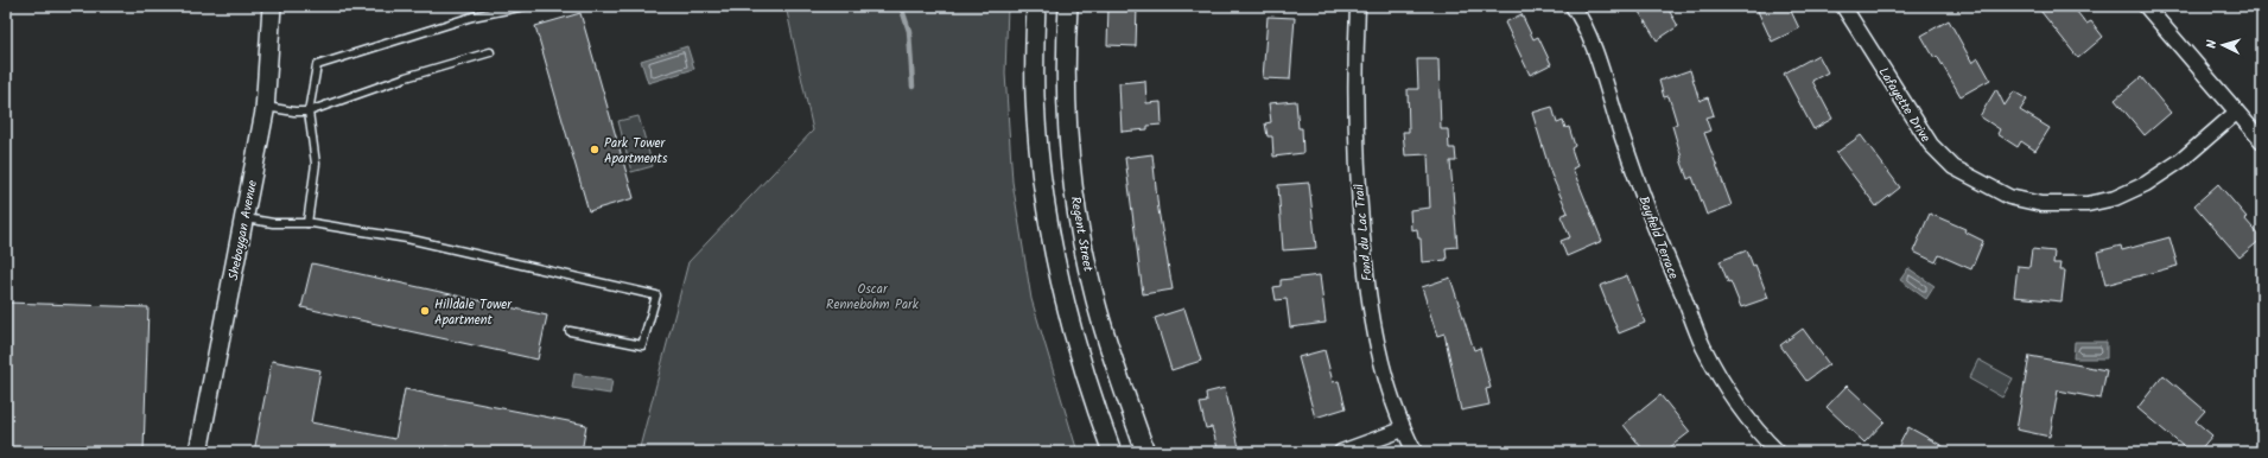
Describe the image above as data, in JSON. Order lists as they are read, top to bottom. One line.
{"streets":{"street":["Lafayette Drive","Sheboygan Avenue","Fond du Lac Trail","Regent Street","Bayfield Terrace"]},"parks":["Oscar Rennebohm Park"],"places":["Park Tower Apartments","Hilldale Tower Apartment"],"north":"left"}
